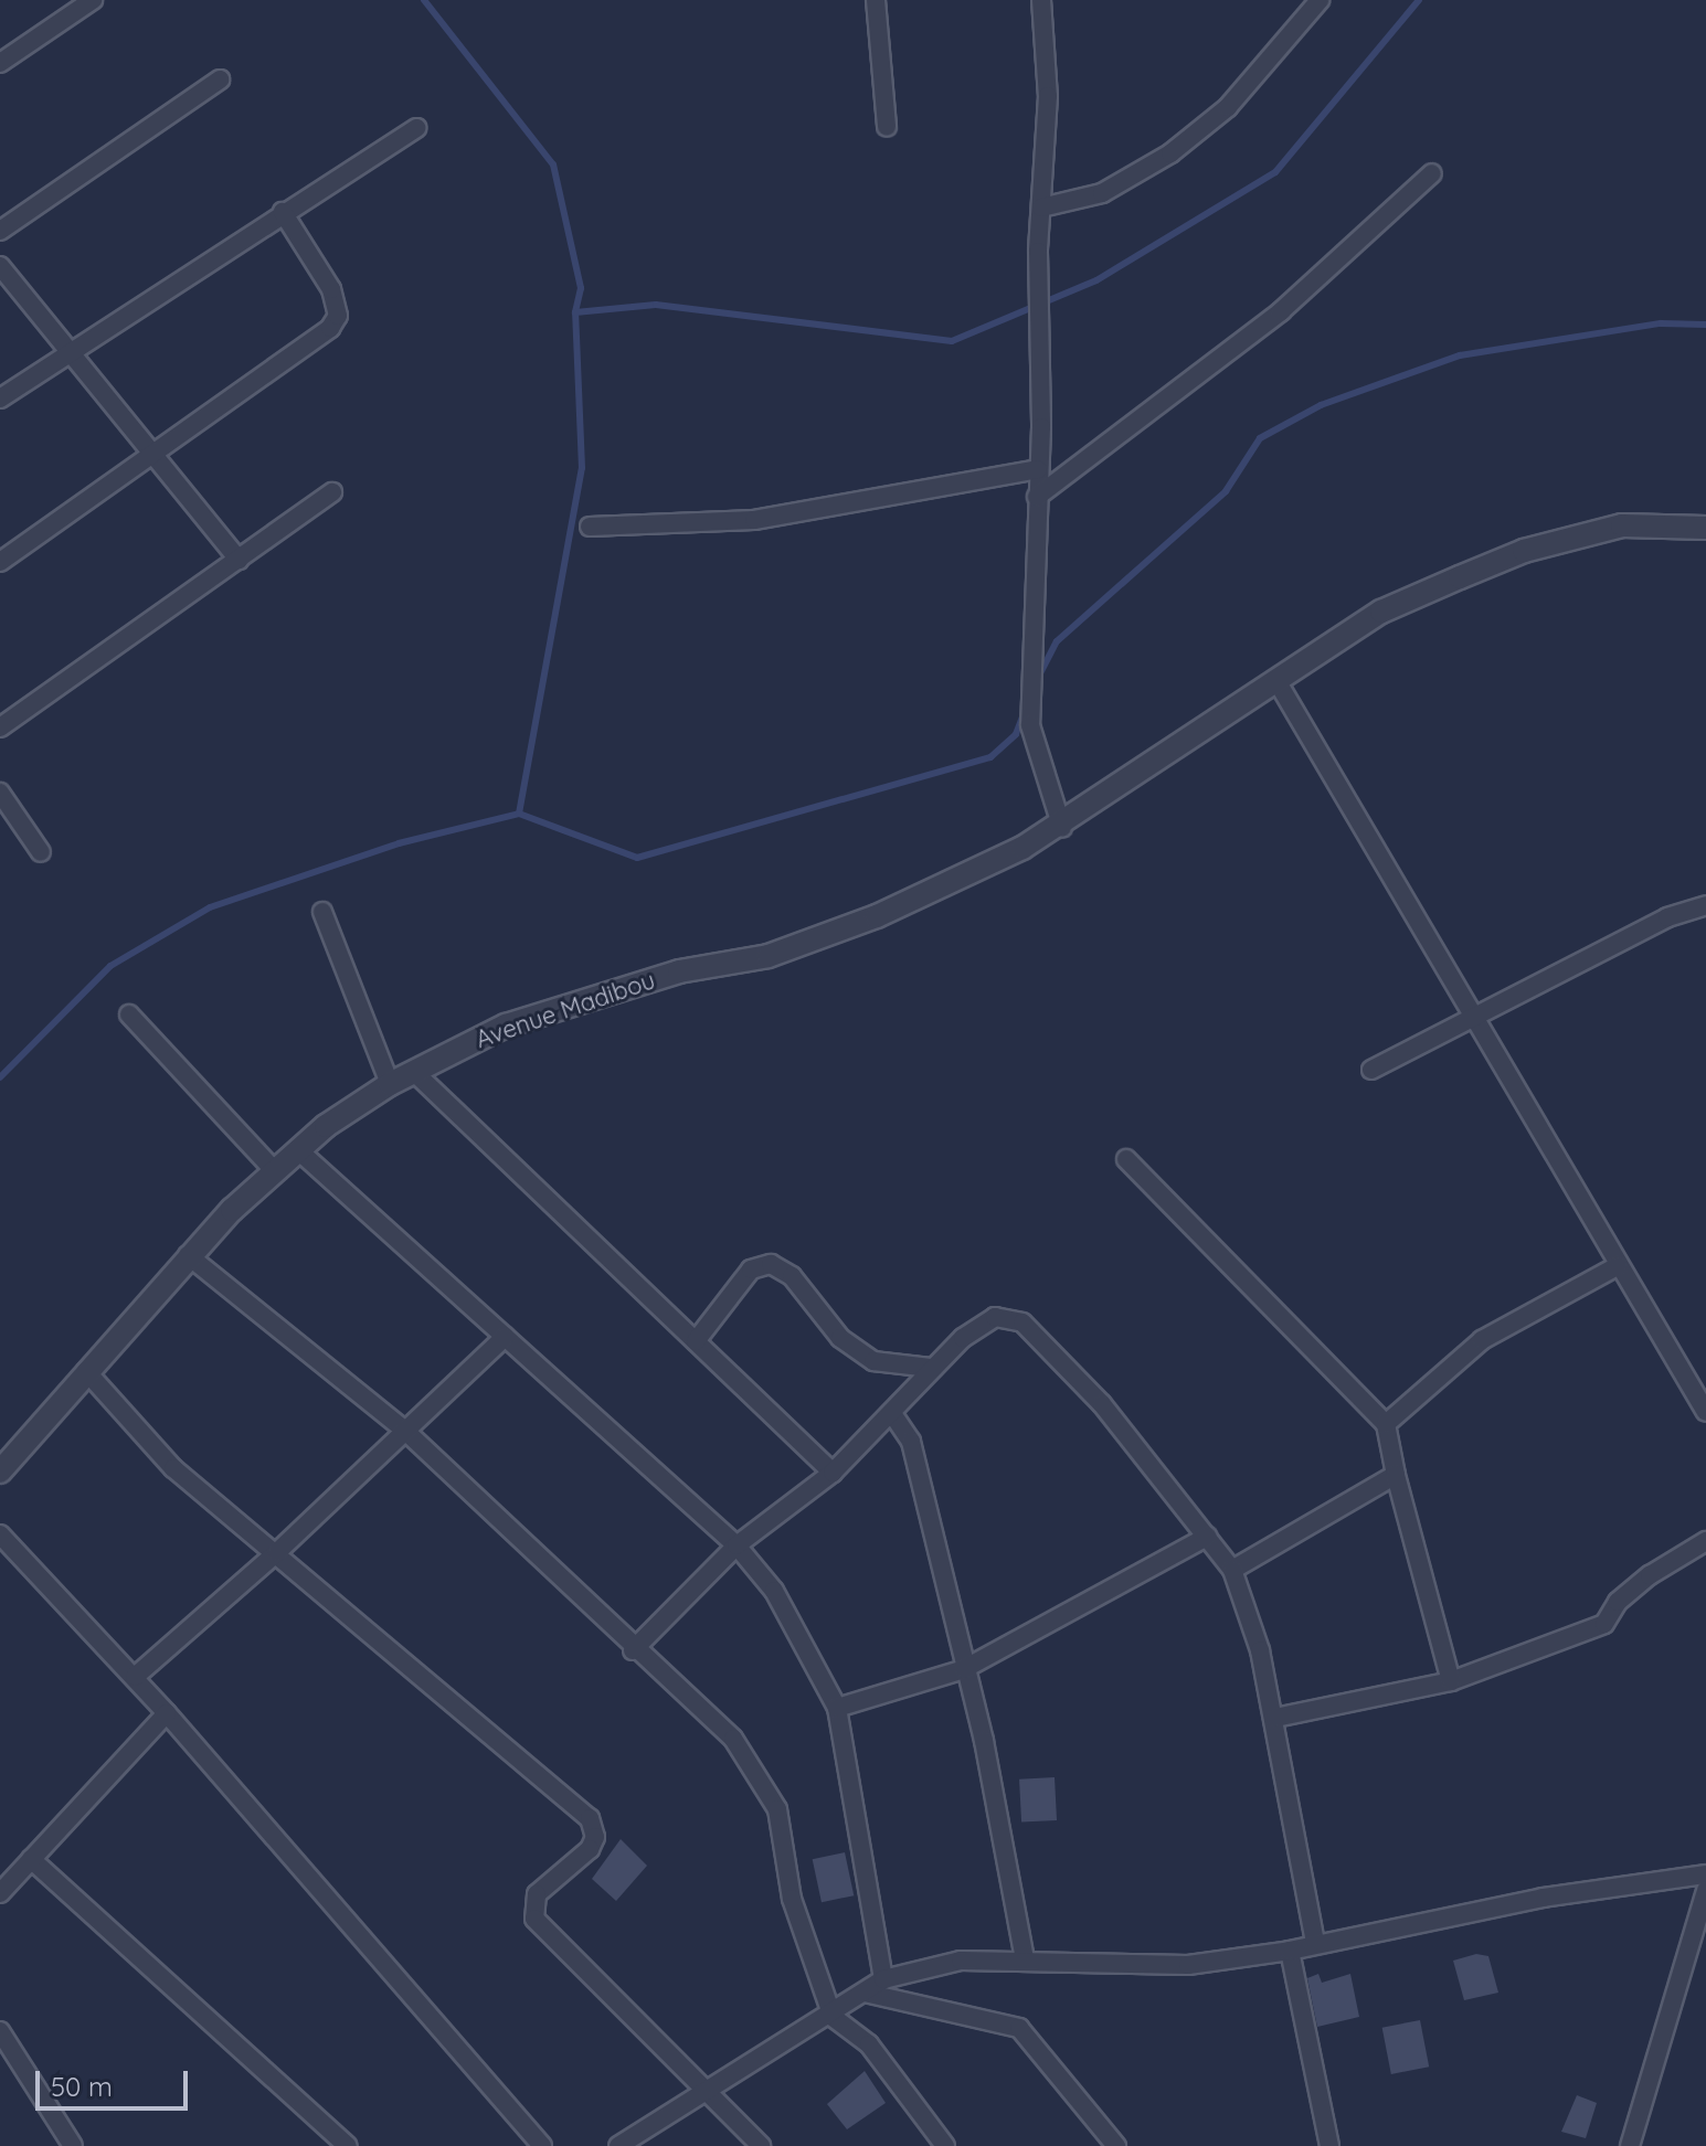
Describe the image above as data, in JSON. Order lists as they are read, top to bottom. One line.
{"streets":{"street":["Avenue Madibou"]},"scale_bar":"50 m"}
